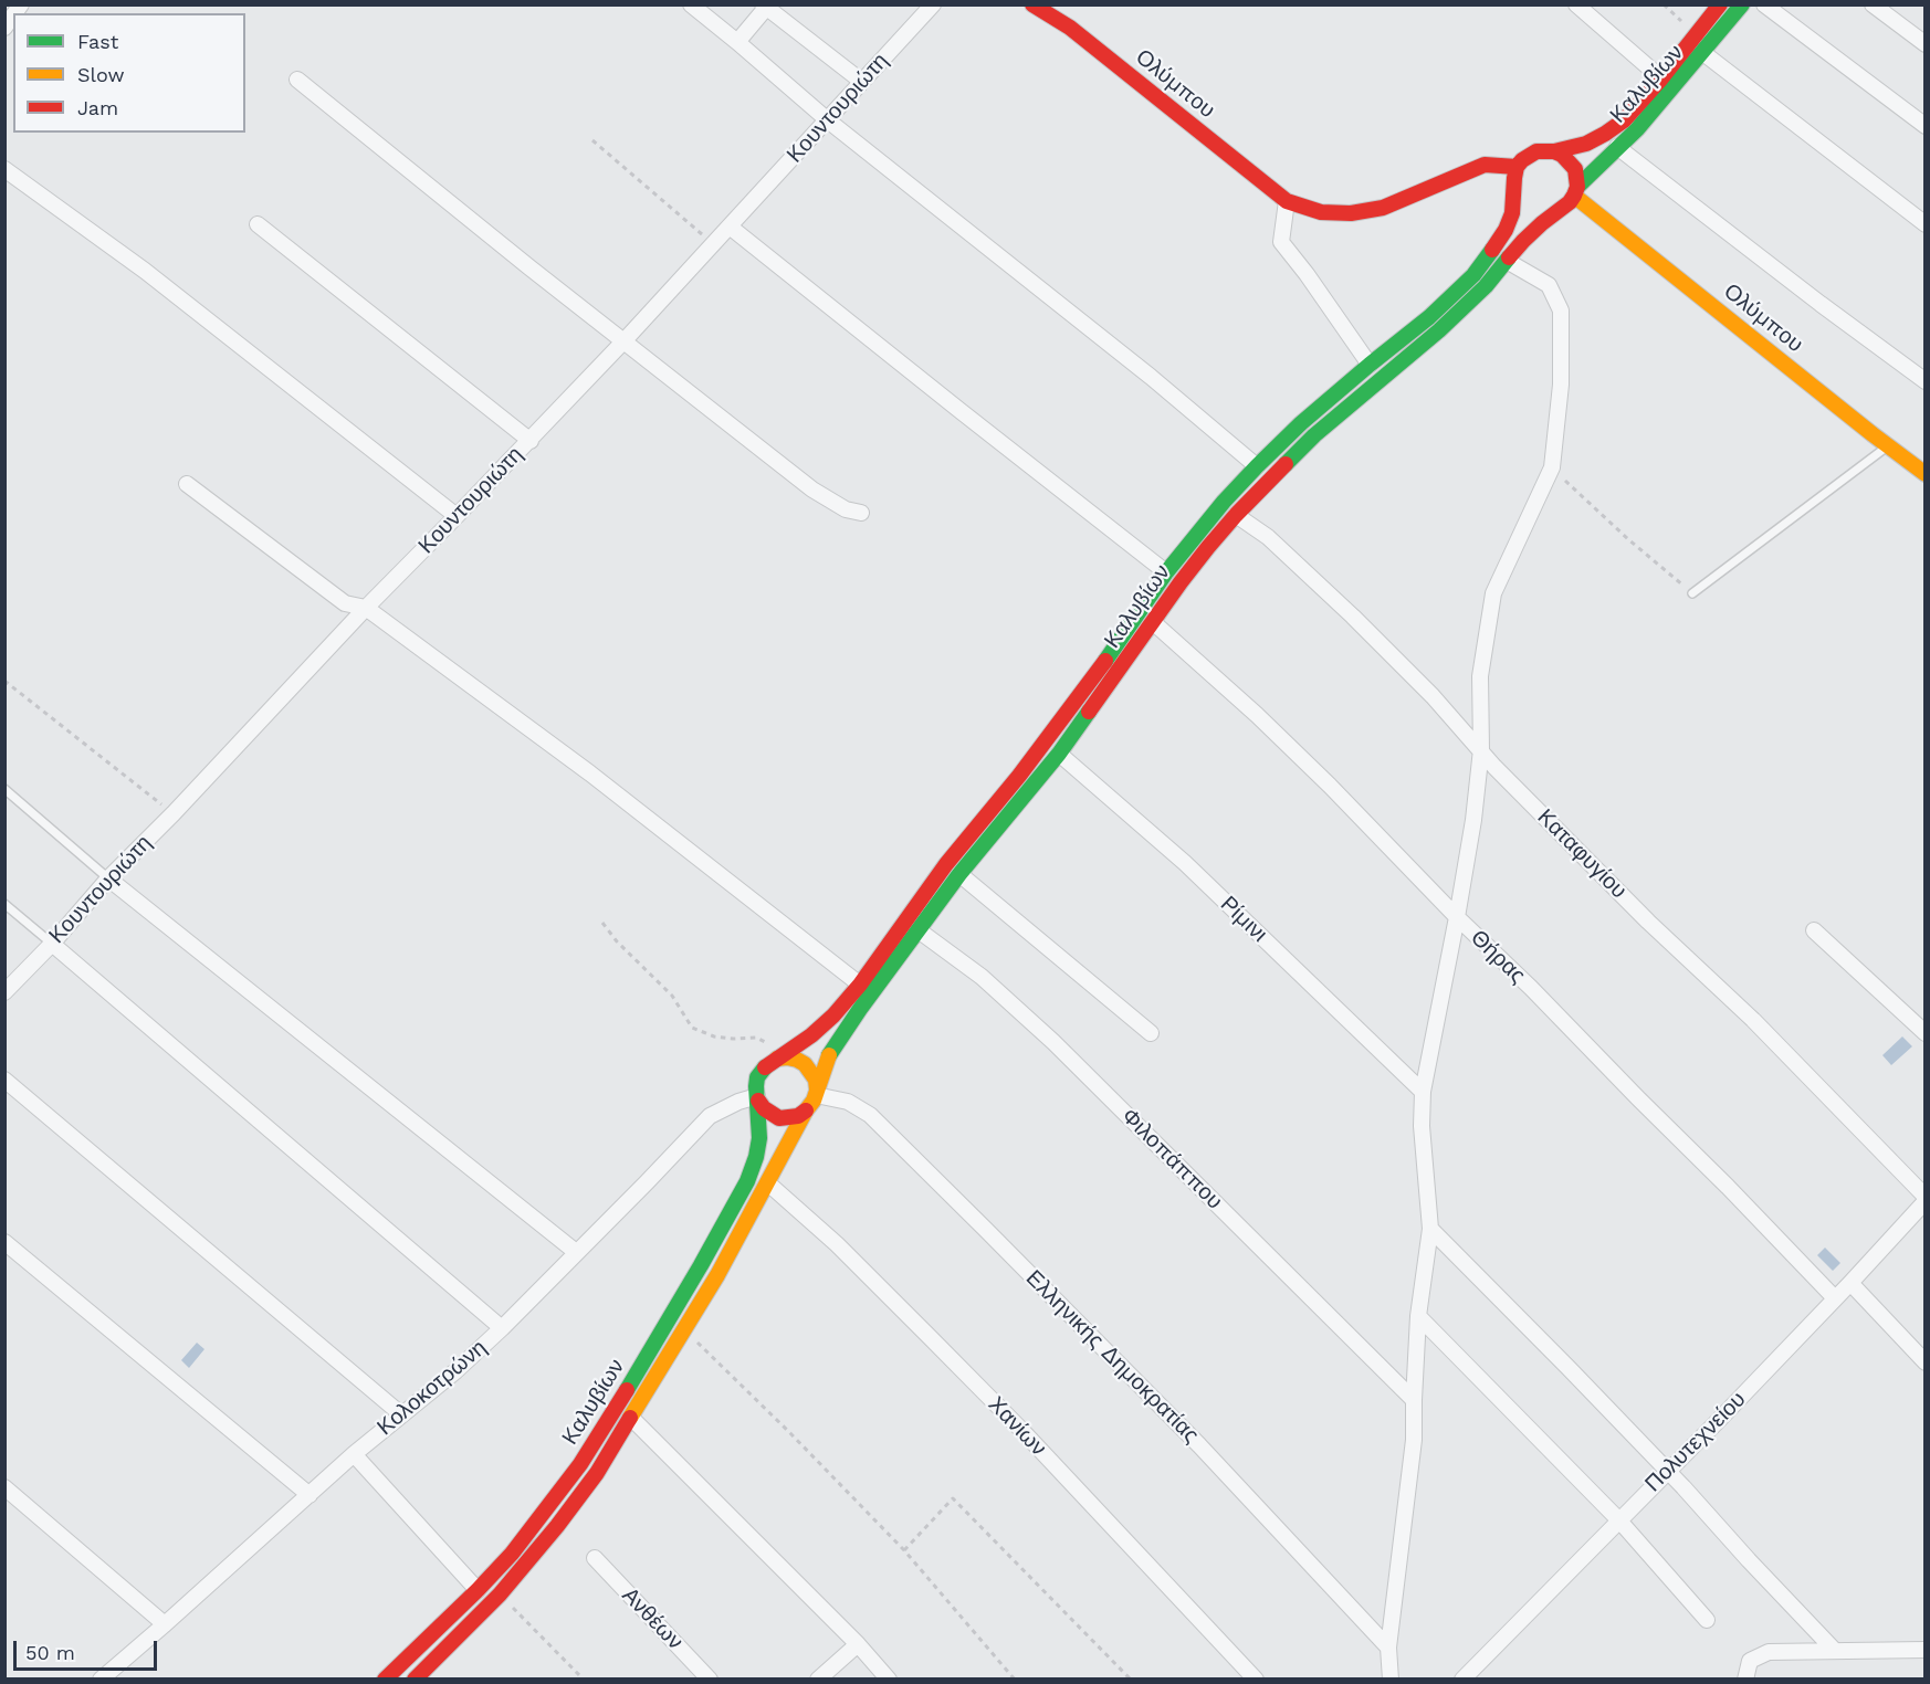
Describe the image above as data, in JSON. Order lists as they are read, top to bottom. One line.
{"streets":{"main road":["Ολύμπου","Καλυβίων"],"street":["Κουντουριώτη","Καταφυγίου","Ρίμινι","Θήρας","Φιλοπάππου","Ελληνικής Δημοκρατίας","Κολοκοτρώνη","Χανίων","Πολυτεχνείου","Ανθέων"]},"crossings":[["Ολύμπου","Καλυβίων"],["Καλυβίων","Καταφυγίου"],["Καλυβίων","Ρίμινι"],["Καλυβίων","Θήρας"],["Καλυβίων","Φιλοπάππου"],["Καλυβίων","Ελληνικής Δημοκρατίας"],["Καλυβίων","Κολοκοτρώνη"],["Καλυβίων","Χανίων"],["Καταφυγίου","Πολυτεχνείου"],["Θήρας","Πολυτεχνείου"],["Ελληνικής Δημοκρατίας","Κολοκοτρώνη"]],"legend":["Fast","Slow","Jam"],"scale_bar":"50 m"}
